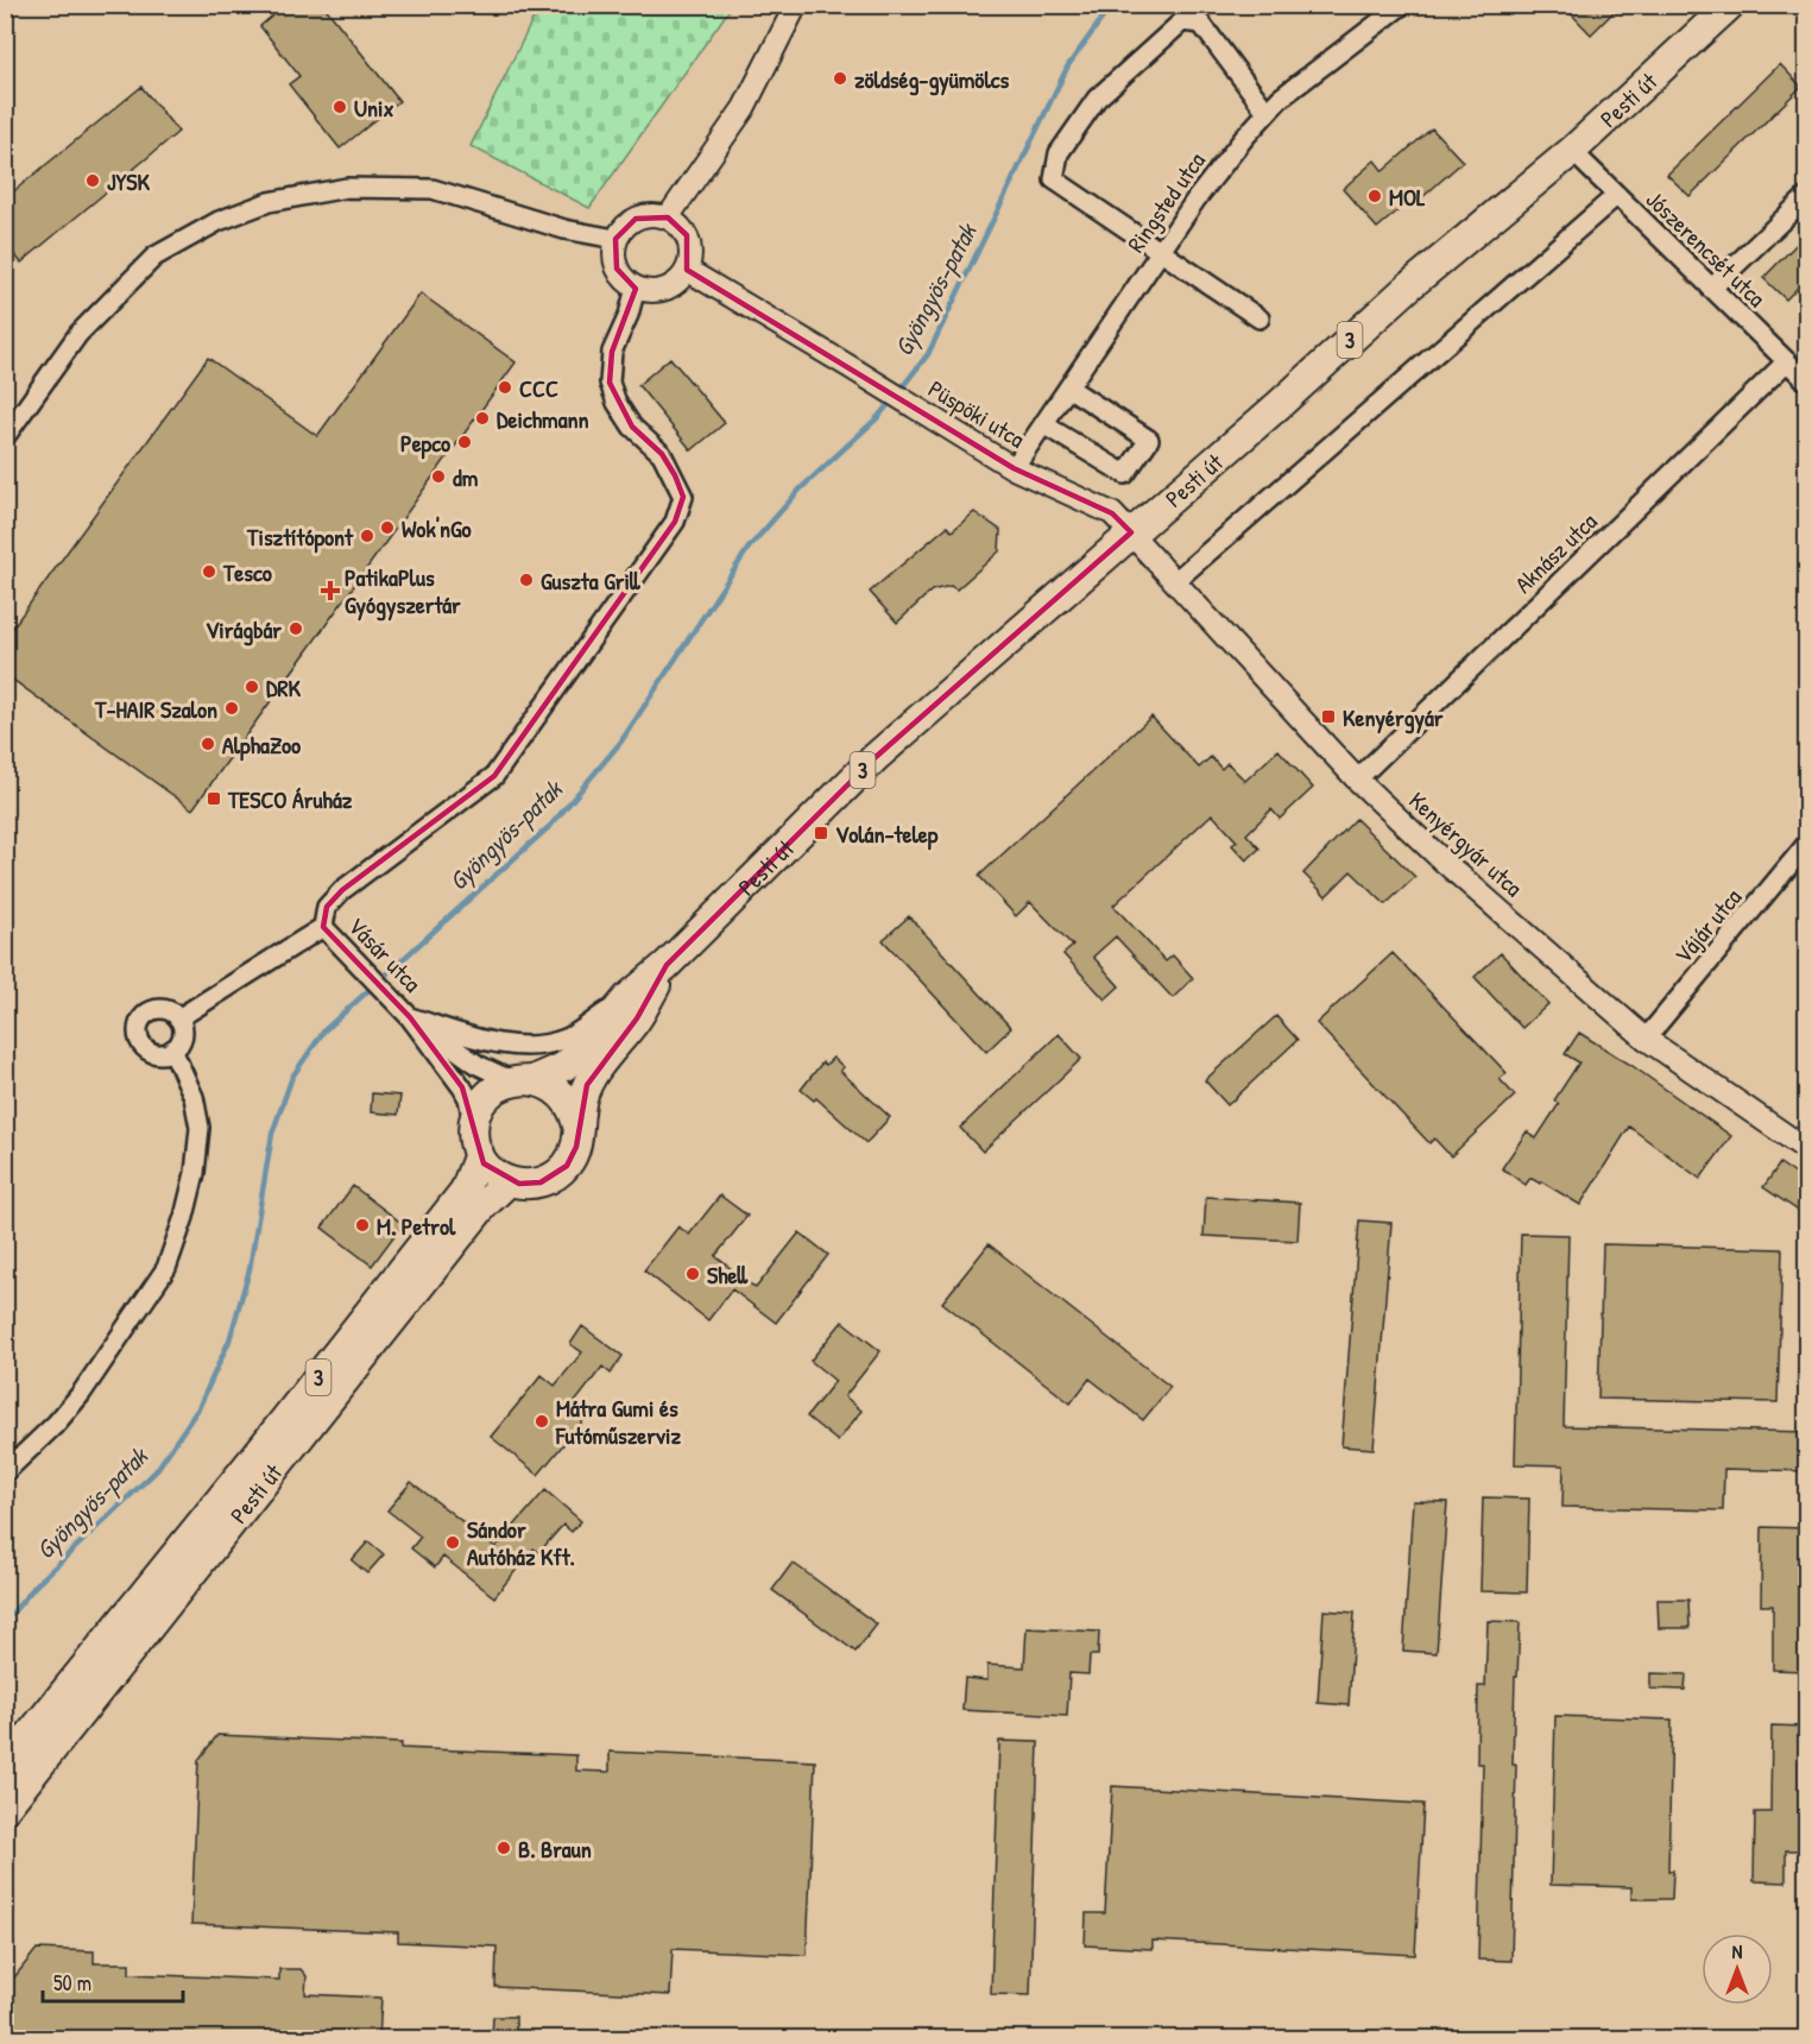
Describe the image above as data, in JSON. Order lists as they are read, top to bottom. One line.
{"streets":{"main road":["Pesti út","3"],"street":["Ringsted utca","Jószerencsét utca","Püspöki utca","Aknász utca","Kenyérgyár utca","Vájár utca","Vásár utca"]},"crossings":[["Pesti út","Jószerencsét utca"],["Pesti út","Püspöki utca"],["Pesti út","Kenyérgyár utca"],["Pesti út","Vásár utca"],["Ringsted utca","Püspöki utca"],["Jószerencsét utca","Aknász utca"],["Püspöki utca","Kenyérgyár utca"],["Aknász utca","Kenyérgyár utca"],["Kenyérgyár utca","Vájár utca"]],"water":["Gyöngyös-patak"],"places":{"other":["zöldség-gyümölcs","Unix","JYSK","MOL","CCC","Deichmann","Pepco","dm","Wok'nGo","Tisztítópont","Tesco","Guszta Grill","Virágbár","DRK","T-HAIR Szalon","AlphaZoo","M. Petrol","Shell","Mátra Gumi és Futóműszerviz","Sándor Autóház Kft.","B. Braun"],"health":["PatikaPlus Gyógyszertár"],"transit":["Kenyérgyár","TESCO Áruház","Volán-telep"]},"scale_bar":"50 m","north":"top"}
